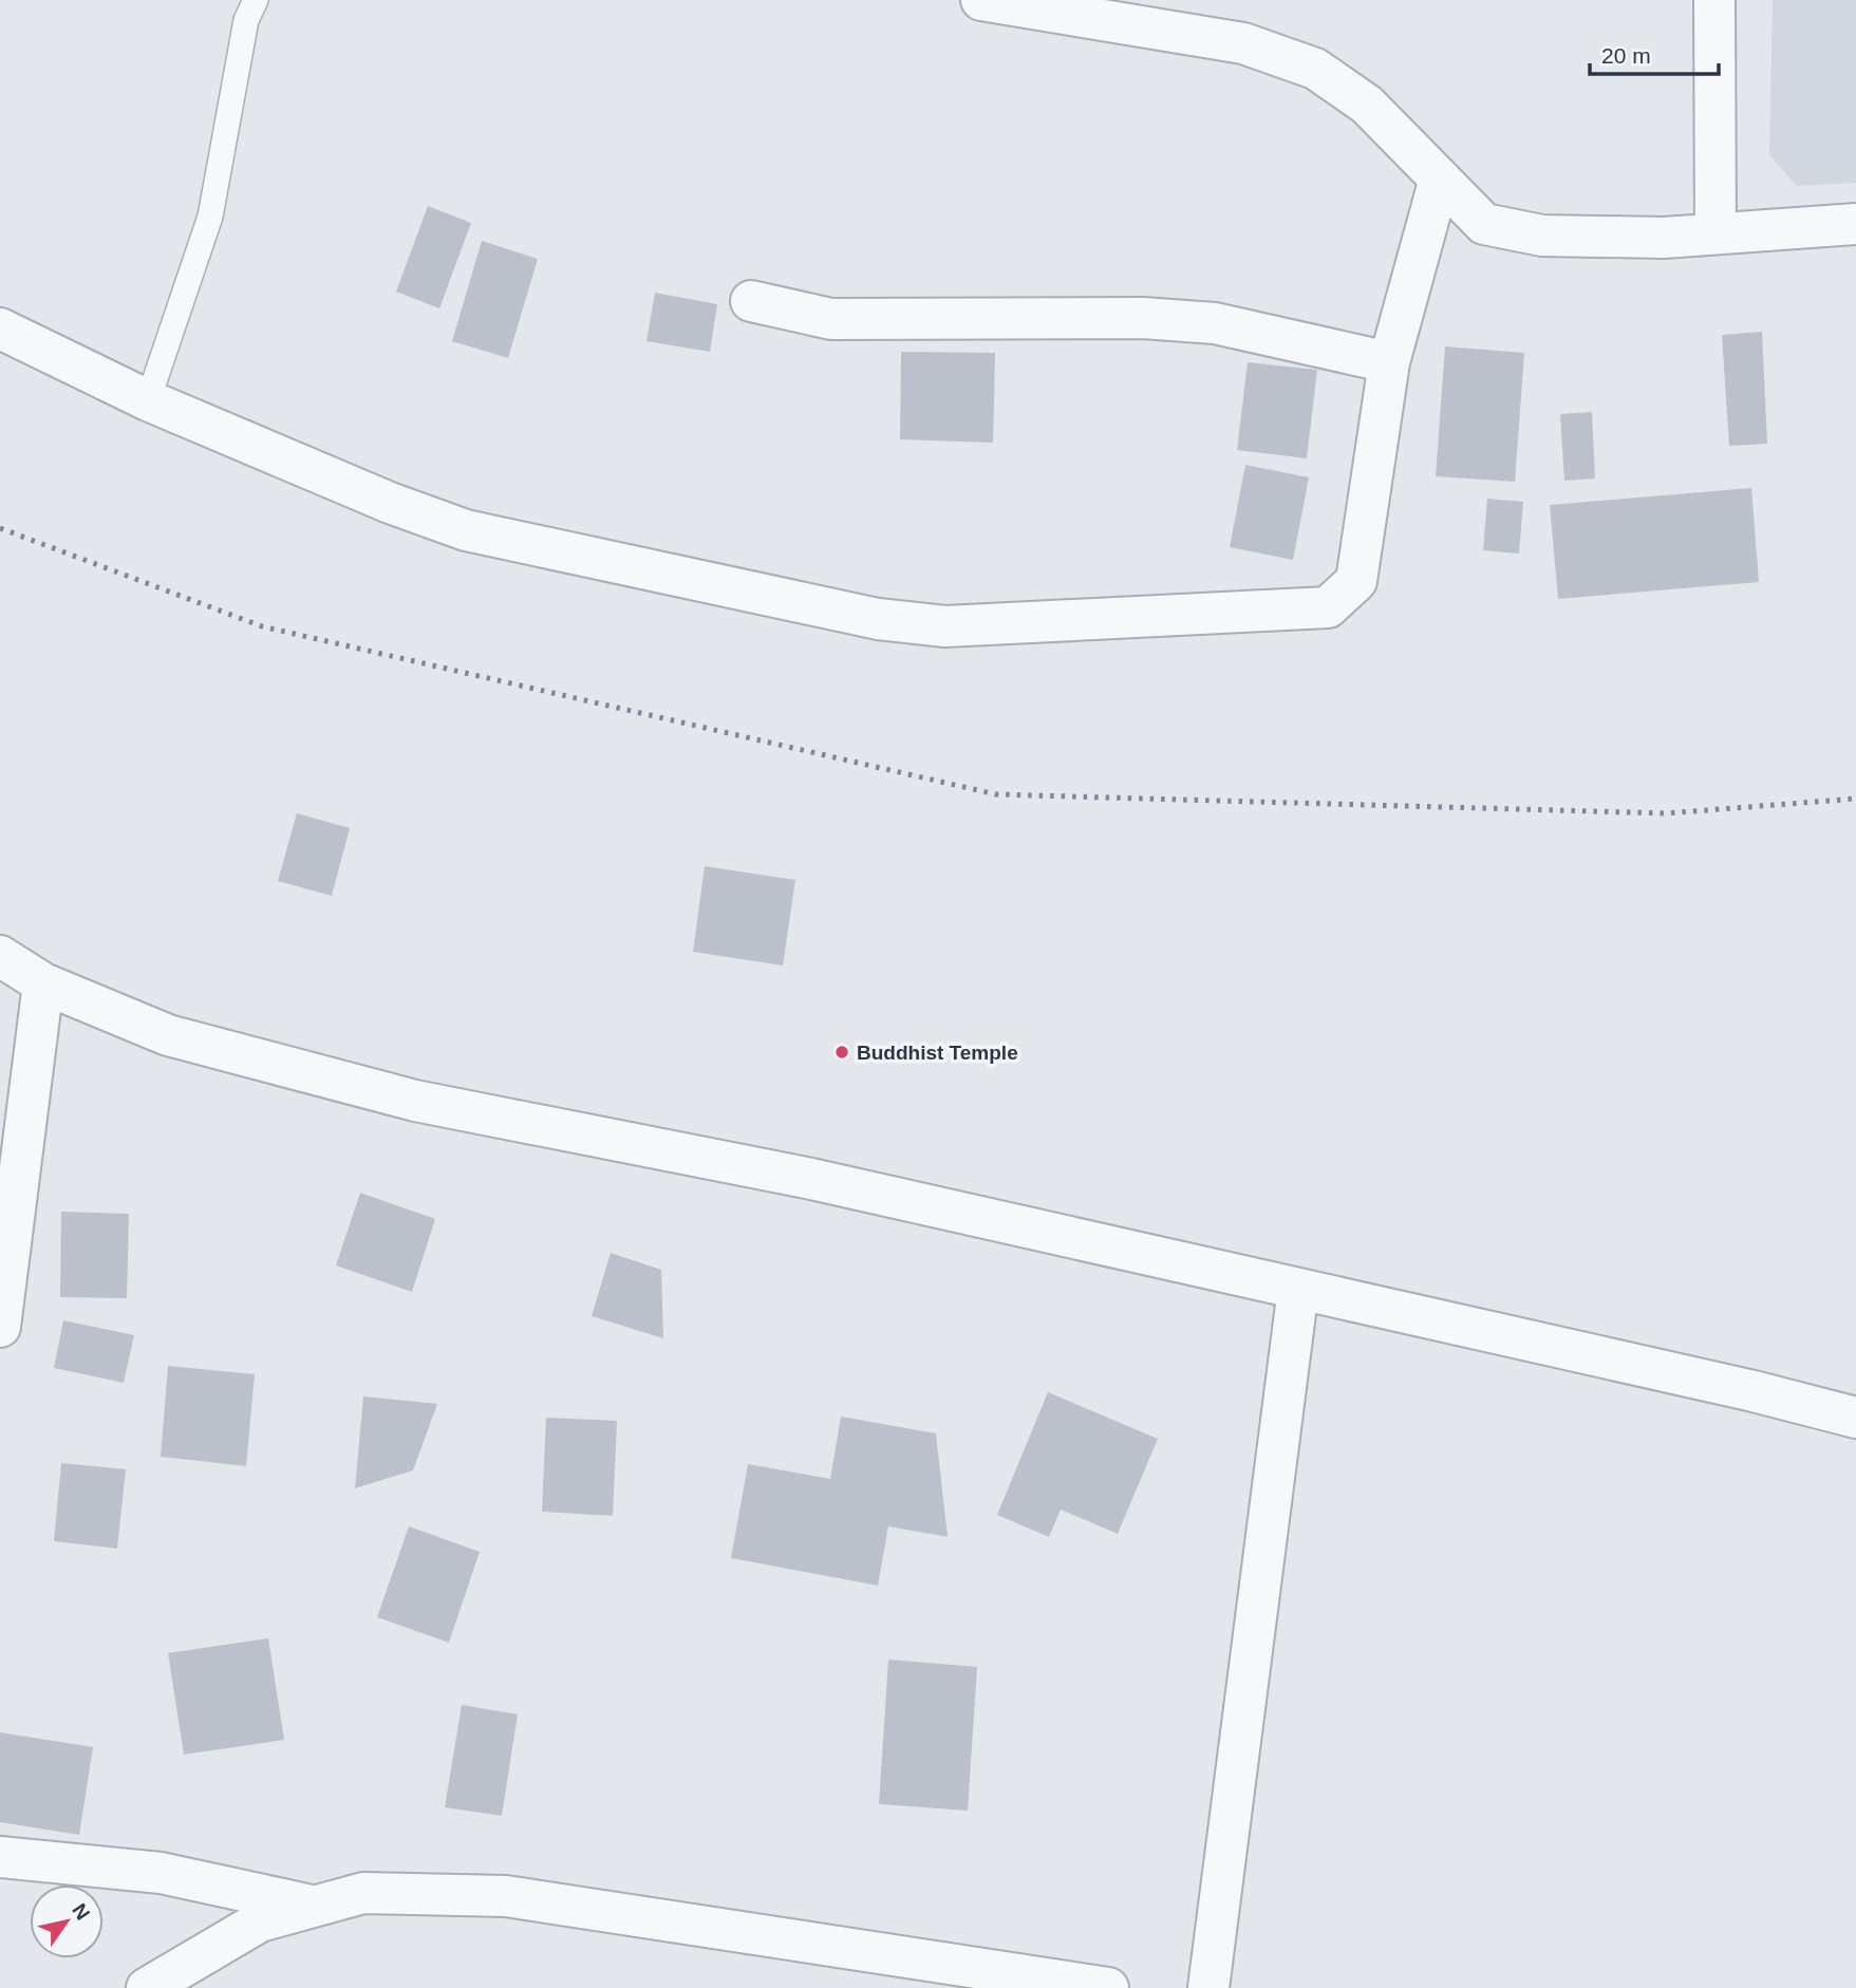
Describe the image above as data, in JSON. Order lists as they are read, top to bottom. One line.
{"places":["Buddhist Temple"],"scale_bar":"20 m","north":"top right"}
